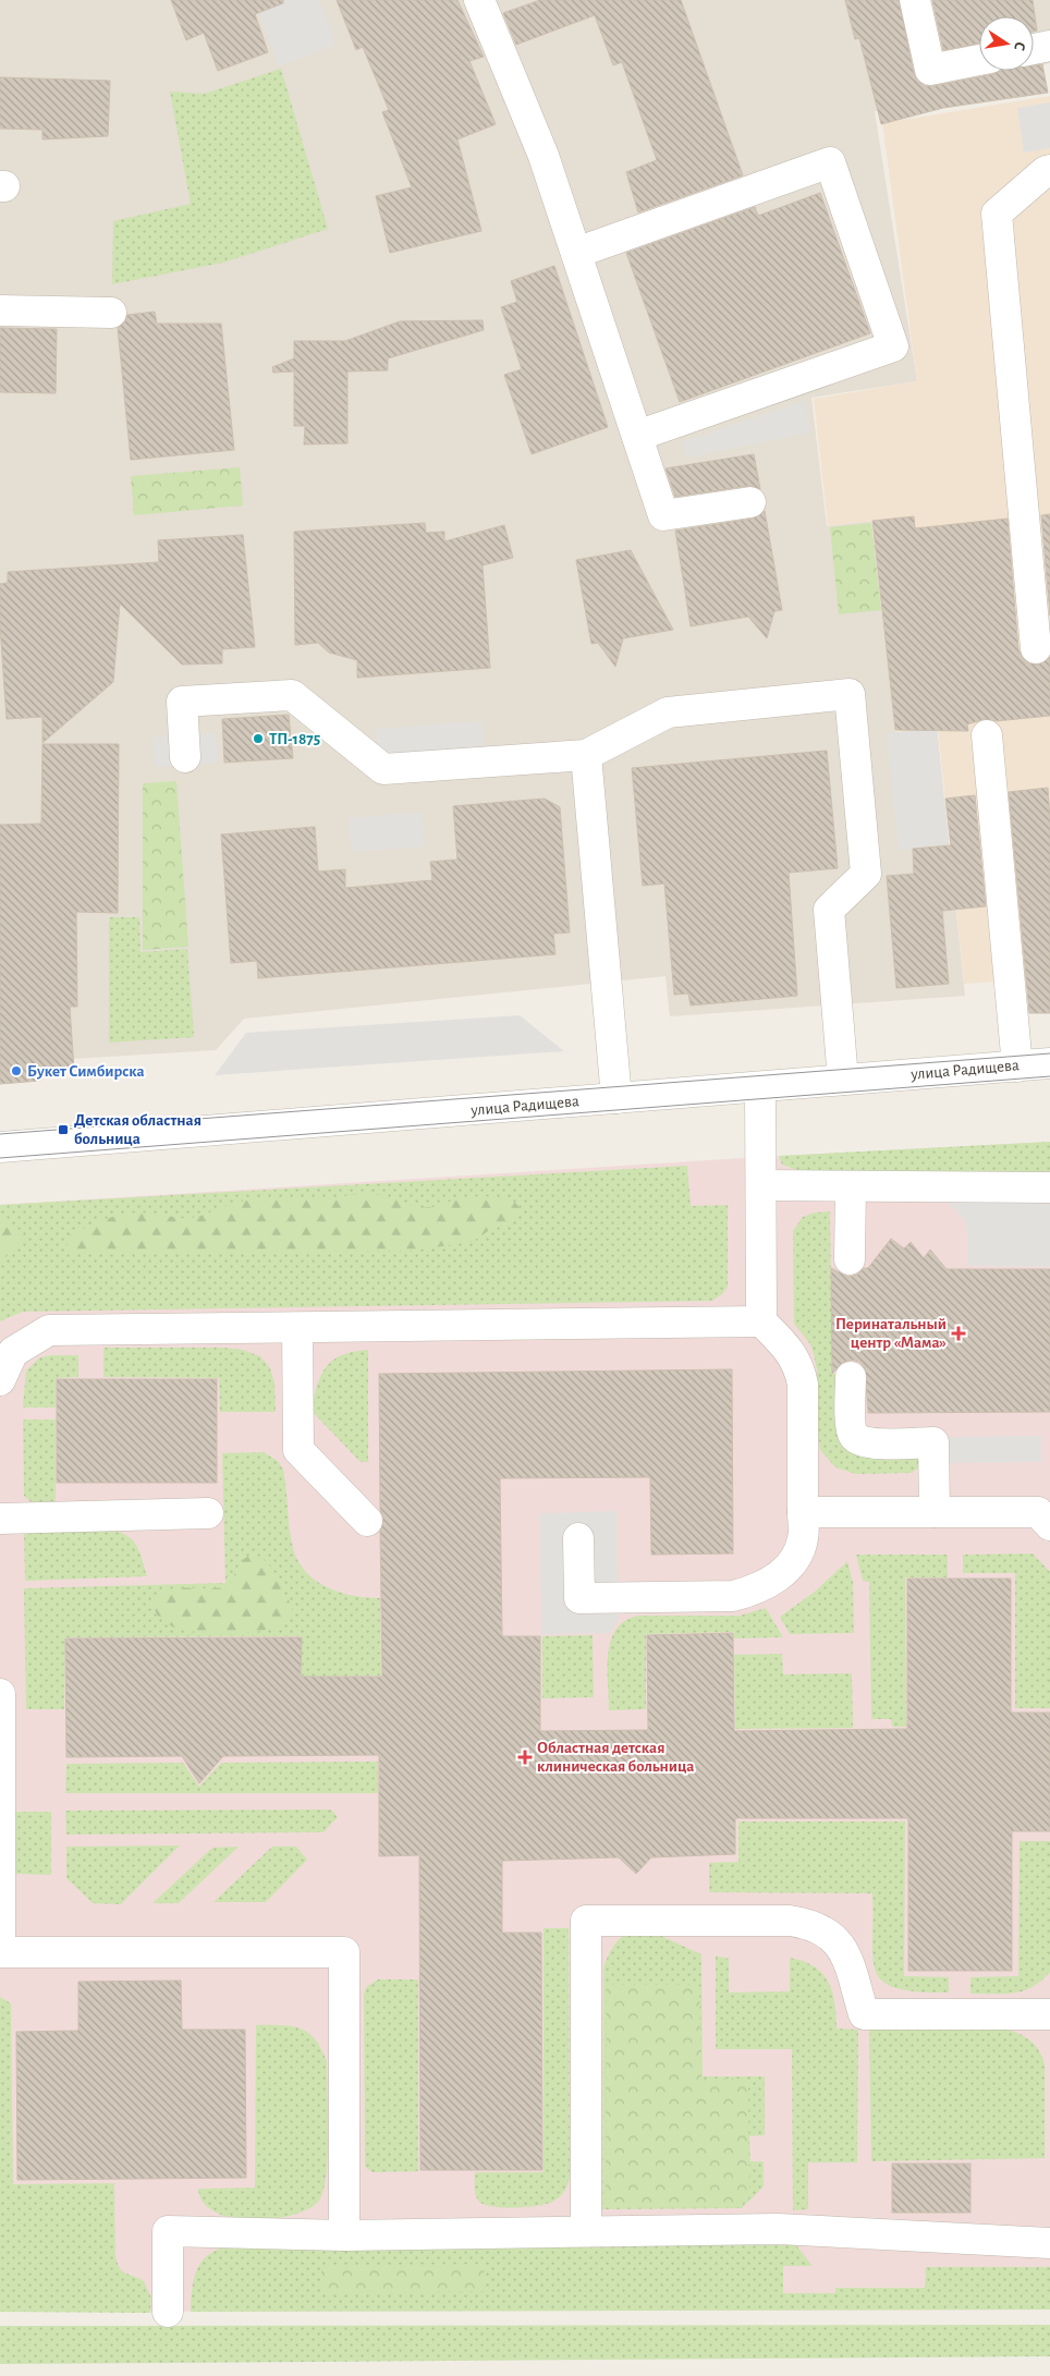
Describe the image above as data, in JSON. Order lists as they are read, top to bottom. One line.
{"streets":{"street":["улица Радищева"]},"places":{"other":["ТП-1875","Букет Симбирска"],"transit":["Детская областная больница"],"health":["Перинатальный центр «Мама»","Областная детская клиническая больница"]},"north":"right"}
